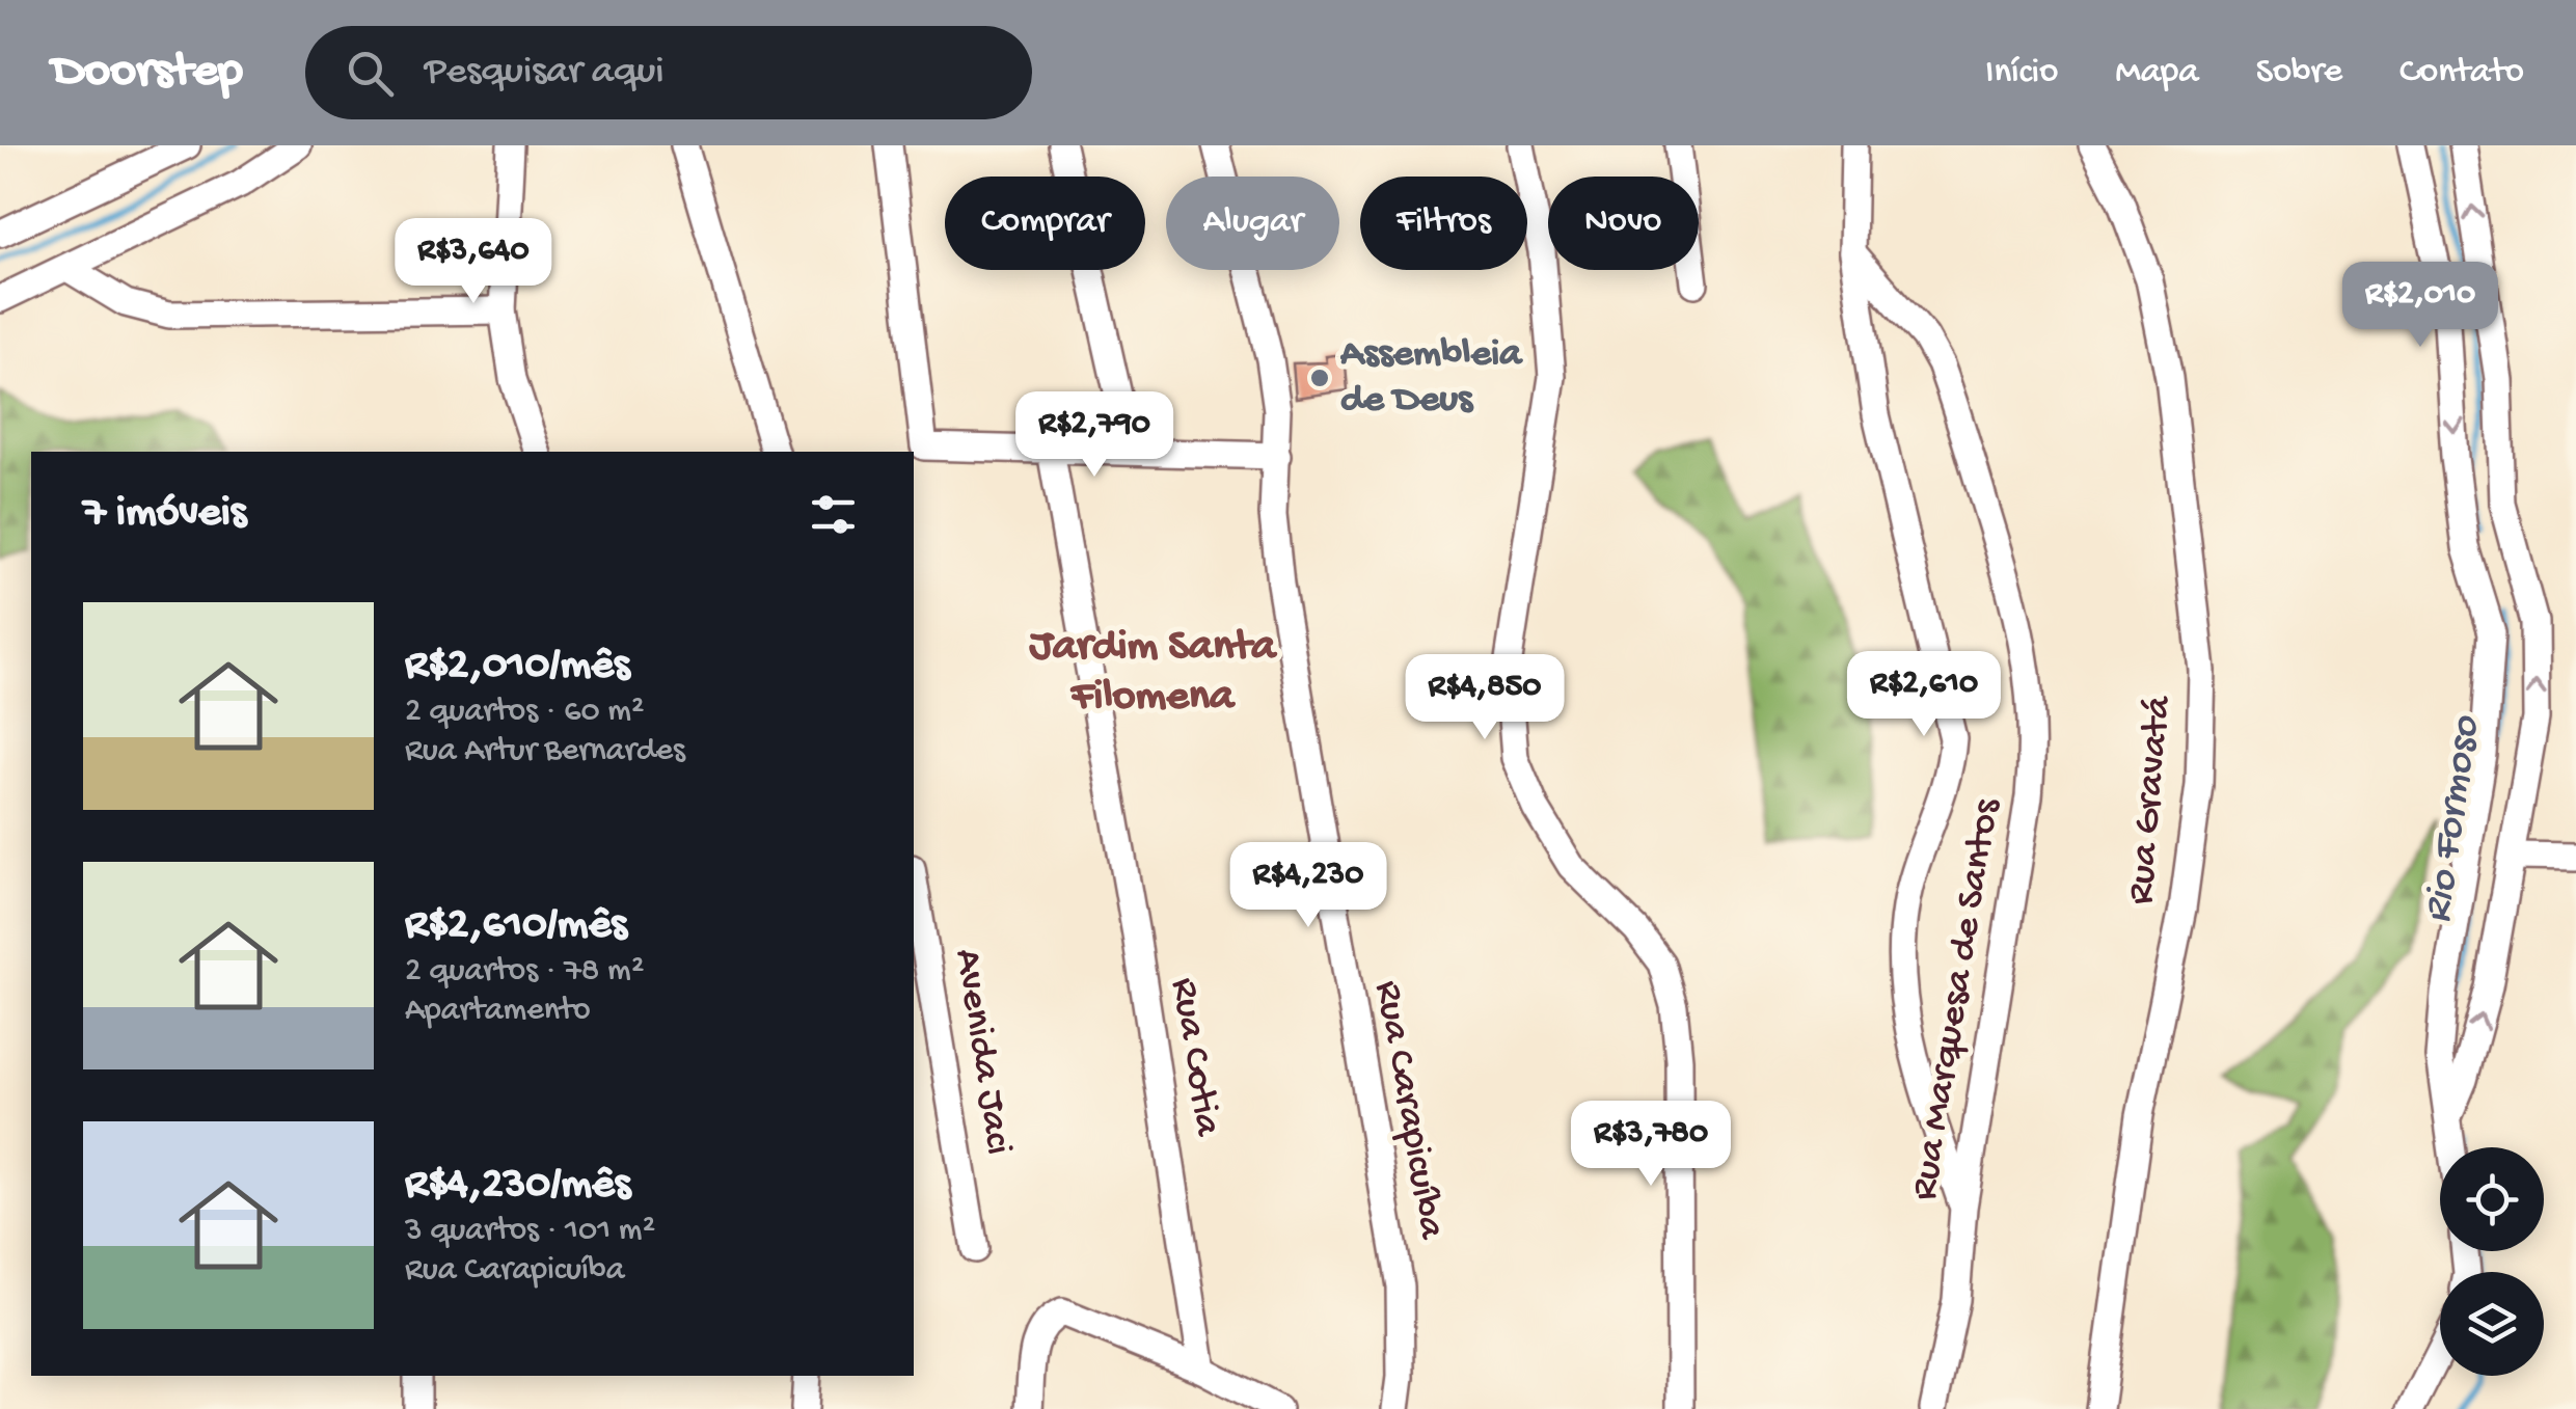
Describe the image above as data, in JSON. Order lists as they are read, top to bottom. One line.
{"streets":{"street":["Rua Gravatá","Rua Marquesa de Santos","Avenida Jaci","Rua Cotia","Rua Carapicuíba"]},"districts":["Jardim Santa Filomena"],"water":["Rio Formoso"],"places":["Assembleia de Deus"],"page":{"header":"Doorstep","search":"Pesquisar aqui","nav":["Início","Mapa","Sobre","Contato"],"chip":["Comprar","Alugar","Filtros","Novo"],"price":["R$3,640","R$2,010","R$2,790","R$2,610","R$4,850","R$4,230","R$3,780"],"heading":"7 imóveis","list":[{"name":"R$2,010/mês","note":"2 quartos · 60 m² · Rua Artur Bernardes"},{"name":"R$2,610/mês","note":"2 quartos · 78 m² · Apartamento"},{"name":"R$4,230/mês","note":"3 quartos · 101 m² · Rua Carapicuíba"}]}}
